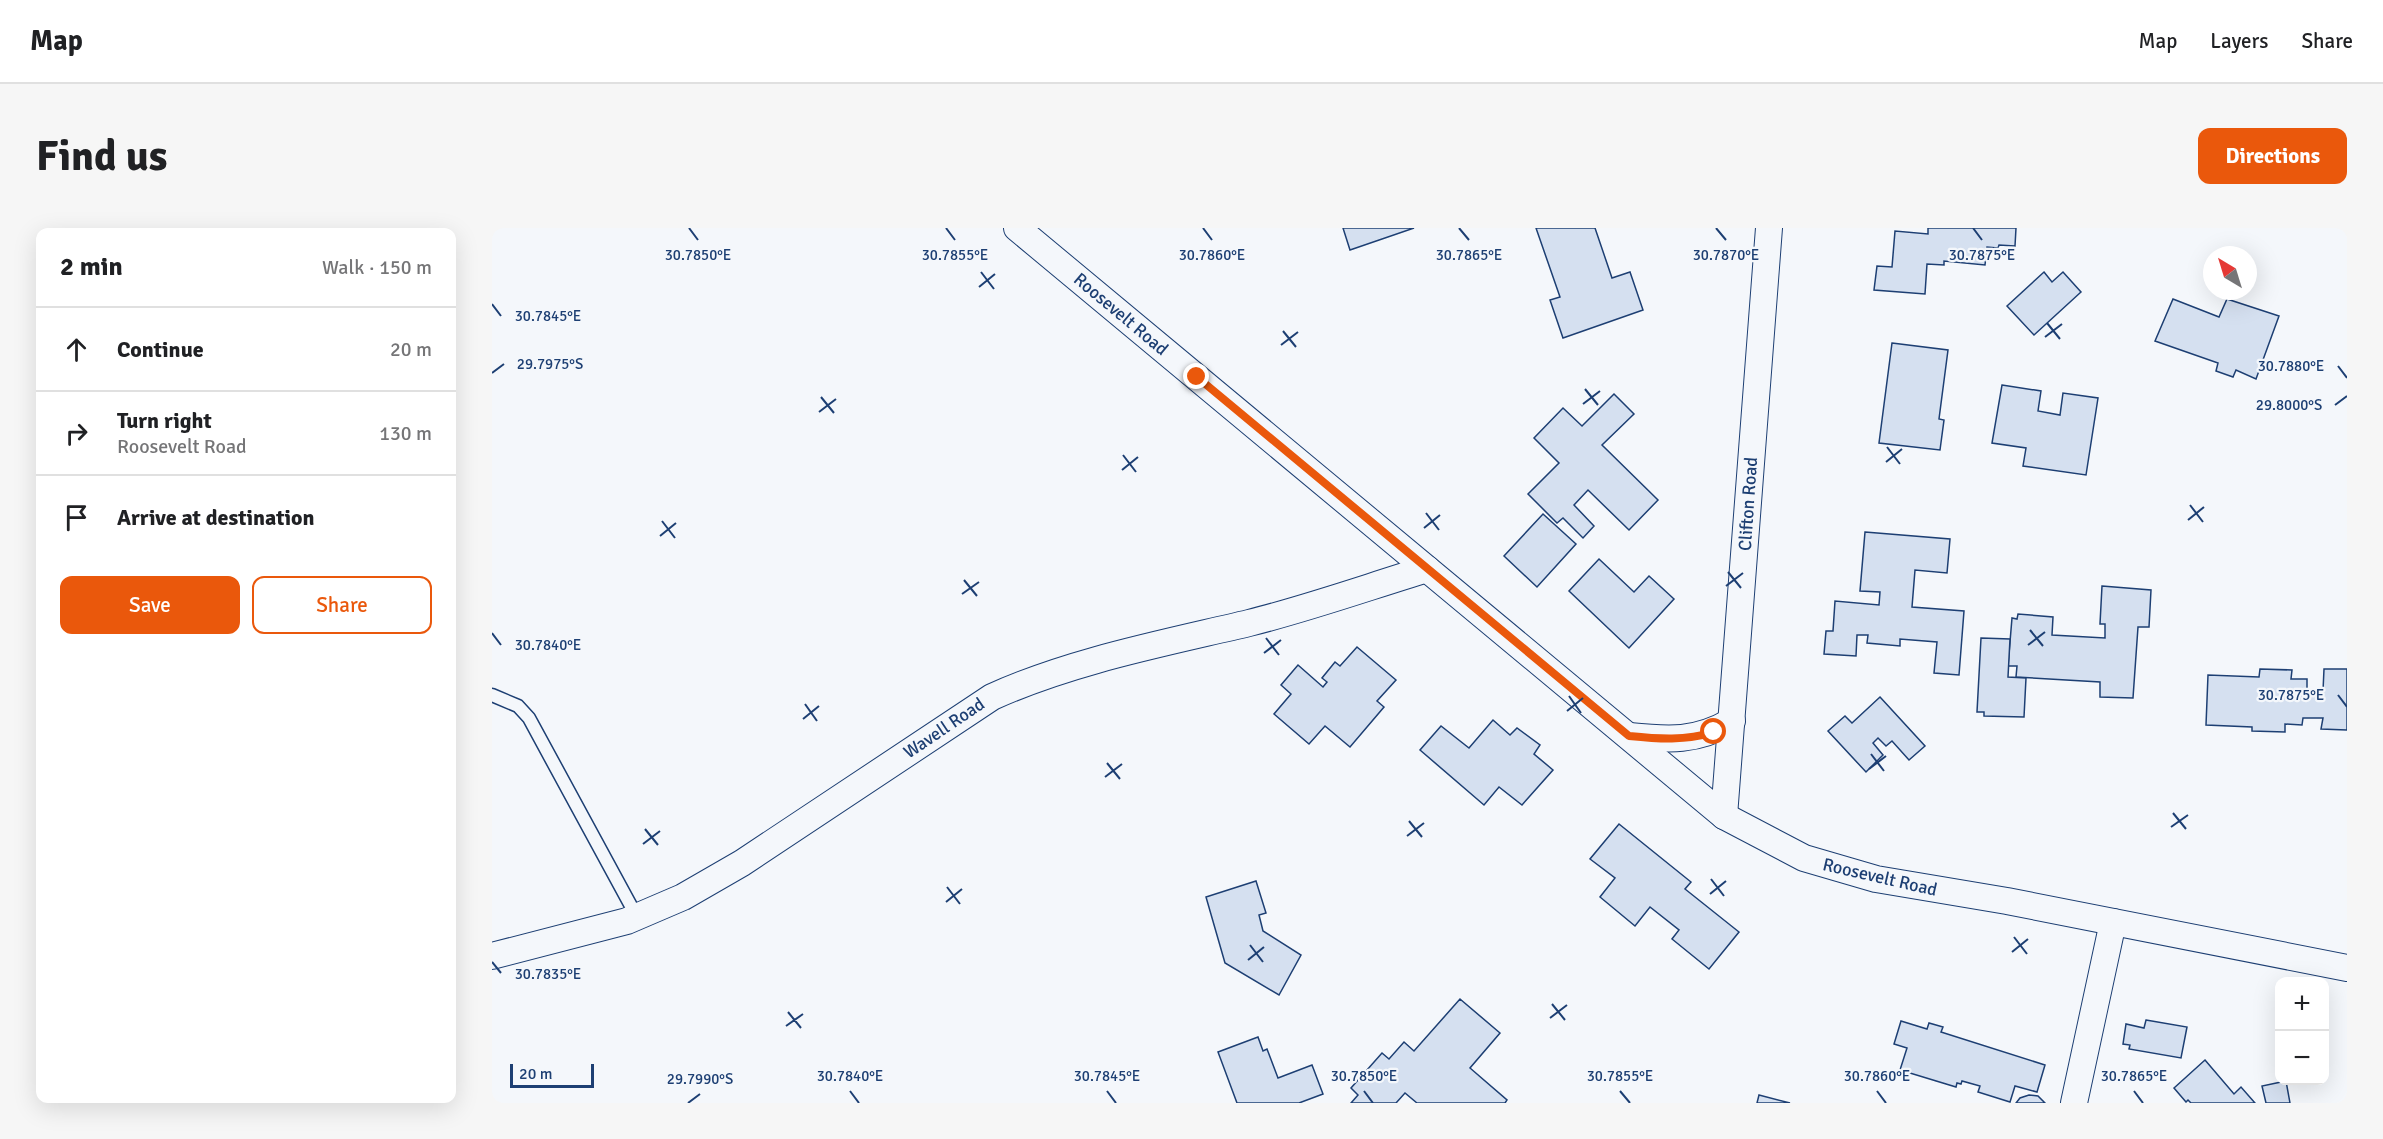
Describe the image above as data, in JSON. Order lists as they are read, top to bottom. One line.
{"streets":{"street":["Roosevelt Road","Clifton Road","Wavell Road"]},"crossings":[["Roosevelt Road","Clifton Road"],["Roosevelt Road","Wavell Road"]],"scale_bar":"20 m","north":"top left","page":{"header":"Map","nav":["Map","Layers","Share"],"buttons":["Directions",["Save","Share"]],"title":"Find us","heading":["2 min","Walk · 150 m"],"list":[["Continue","20 m"],["Turn right","Roosevelt Road","130 m"],"Arrive at destination"],"map_buttons":["+","−"],"scale":"20 m"},"coordinates":["30.7850°E","30.7855°E","30.7860°E","30.7865°E","30.7870°E","30.7875°E","30.7845°E","29.7975°S","30.7880°E","29.8000°S","30.7840°E","30.7835°E","29.7990°S"]}
